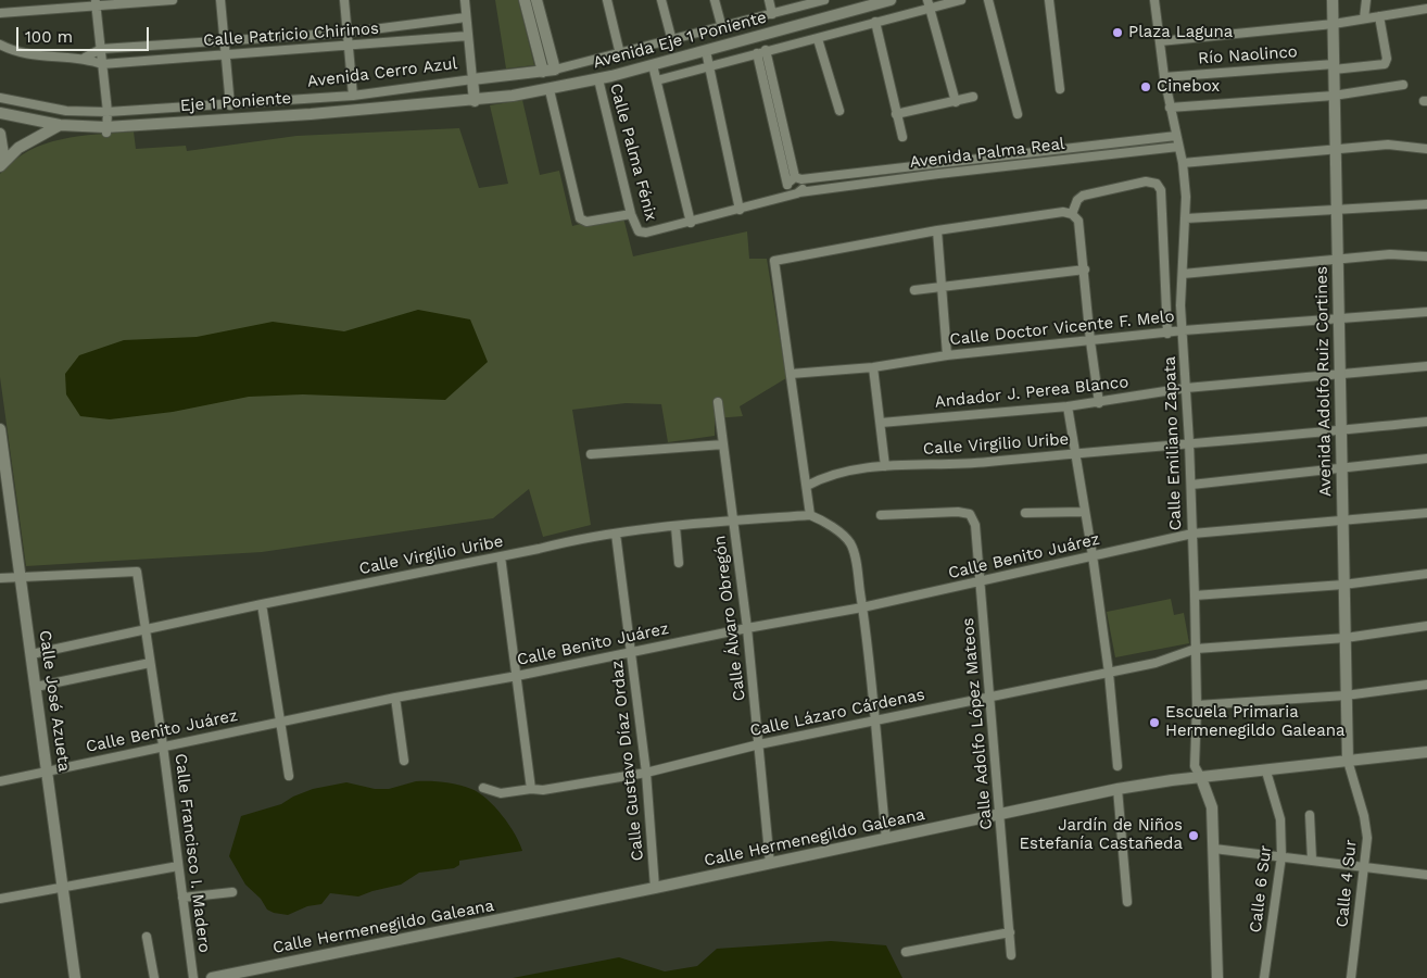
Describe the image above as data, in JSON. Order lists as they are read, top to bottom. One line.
{"streets":{"street":["Calle Patricio Chirinos","Avenida Eje 1 Poniente","Río Naolinco","Avenida Cerro Azul","Eje 1 Poniente","Calle Palma Fénix","Avenida Palma Real","Calle Doctor Vicente F. Melo","Avenida Adolfo Ruiz Cortines","Andador J. Perea Blanco","Calle Emiliano Zapata","Calle Virgilio Uribe","Calle Benito Juárez","Calle Álvaro Obregón","Calle José Azueta","Calle Lázaro Cárdenas","Calle Adolfo López Mateos","Calle Gustavo Díaz Ordaz","Calle Hermenegildo Galeana","Calle Francisco I. Madero","Calle 4 Sur","Calle 6 Sur"]},"crossings":[["Avenida Eje 1 Poniente","Avenida Cerro Azul"],["Avenida Eje 1 Poniente","Eje 1 Poniente"],["Avenida Eje 1 Poniente","Calle Palma Fénix"],["Río Naolinco","Avenida Adolfo Ruiz Cortines"],["Río Naolinco","Calle Emiliano Zapata"],["Calle Palma Fénix","Avenida Palma Real"],["Avenida Palma Real","Calle Emiliano Zapata"],["Calle Doctor Vicente F. Melo","Avenida Adolfo Ruiz Cortines"],["Calle Doctor Vicente F. Melo","Calle Emiliano Zapata"],["Avenida Adolfo Ruiz Cortines","Andador J. Perea Blanco"],["Avenida Adolfo Ruiz Cortines","Calle Virgilio Uribe"],["Avenida Adolfo Ruiz Cortines","Calle Benito Juárez"],["Avenida Adolfo Ruiz Cortines","Calle Lázaro Cárdenas"],["Avenida Adolfo Ruiz Cortines","Calle Hermenegildo Galeana"],["Avenida Adolfo Ruiz Cortines","Calle 4 Sur"],["Andador J. Perea Blanco","Calle Emiliano Zapata"],["Calle Emiliano Zapata","Calle Virgilio Uribe"],["Calle Emiliano Zapata","Calle Benito Juárez"],["Calle Emiliano Zapata","Calle Lázaro Cárdenas"],["Calle Emiliano Zapata","Calle Hermenegildo Galeana"],["Calle Virgilio Uribe","Calle Álvaro Obregón"],["Calle Virgilio Uribe","Calle José Azueta"],["Calle Virgilio Uribe","Calle Gustavo Díaz Ordaz"],["Calle Virgilio Uribe","Calle Francisco I. Madero"],["Calle Benito Juárez","Calle Álvaro Obregón"],["Calle Benito Juárez","Calle José Azueta"],["Calle Benito Juárez","Calle Adolfo López Mateos"],["Calle Benito Juárez","Calle Gustavo Díaz Ordaz"],["Calle Benito Juárez","Calle Francisco I. Madero"],["Calle Álvaro Obregón","Calle Lázaro Cárdenas"],["Calle Álvaro Obregón","Calle Hermenegildo Galeana"],["Calle José Azueta","Calle Francisco I. Madero"],["Calle Lázaro Cárdenas","Calle Adolfo López Mateos"],["Calle Lázaro Cárdenas","Calle Gustavo Díaz Ordaz"],["Calle Adolfo López Mateos","Calle Hermenegildo Galeana"],["Calle Gustavo Díaz Ordaz","Calle Hermenegildo Galeana"],["Calle Hermenegildo Galeana","Calle 4 Sur"],["Calle Hermenegildo Galeana","Calle 6 Sur"]],"places":["Plaza Laguna","Cinebox","Escuela Primaria Hermenegildo Galeana","Jardín de Niños Estefanía Castañeda"],"scale_bar":"100 m"}
